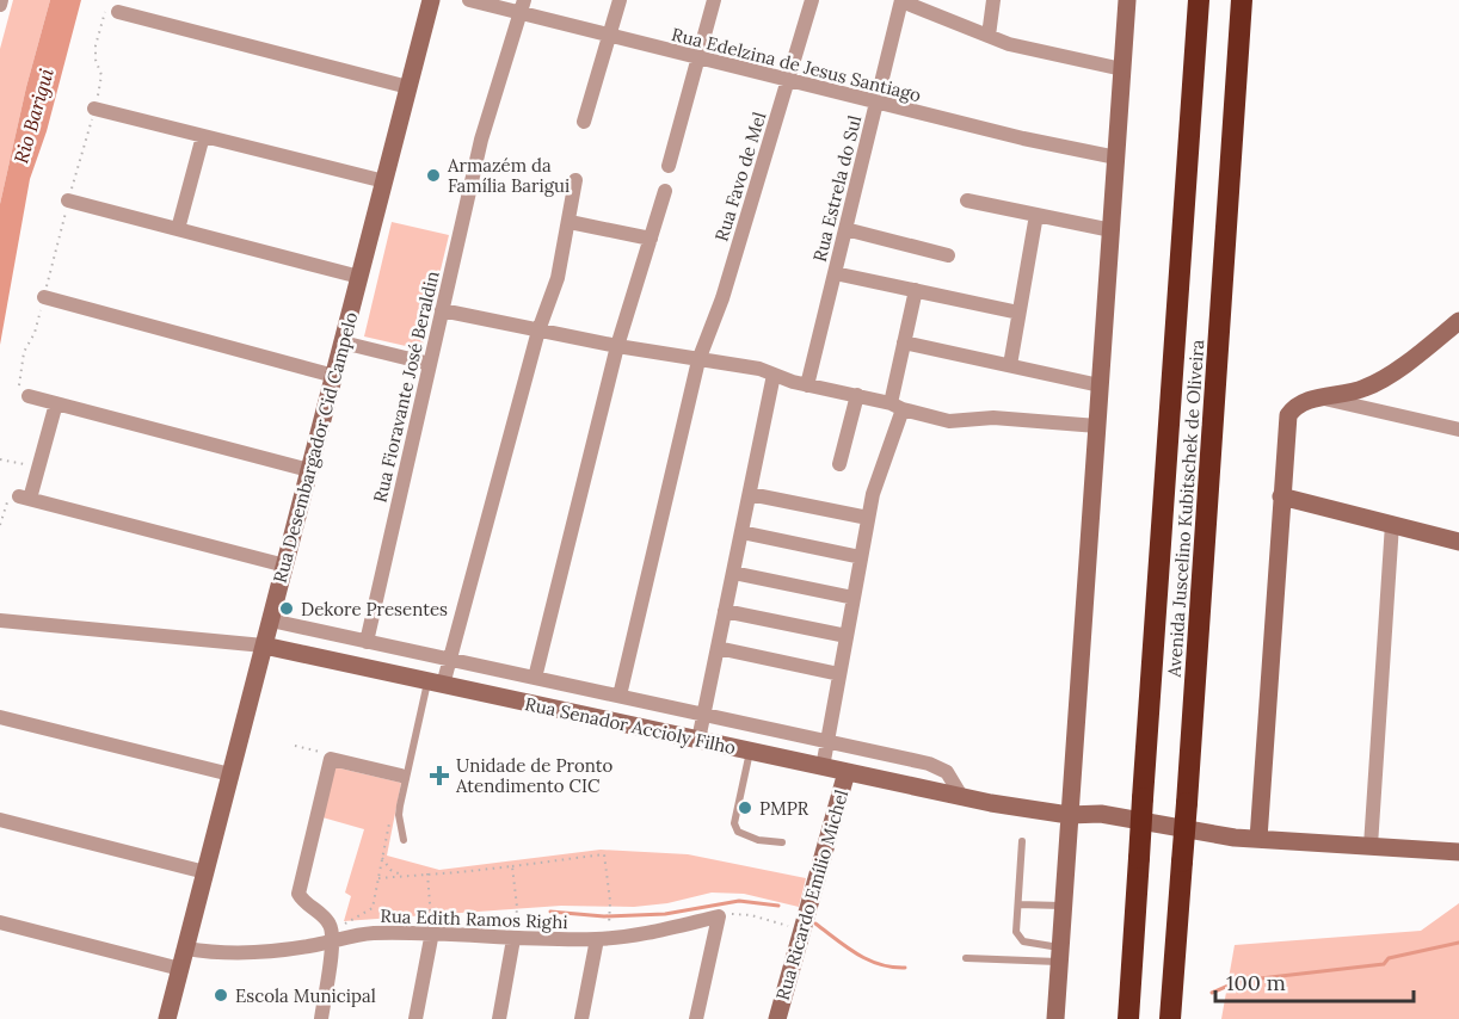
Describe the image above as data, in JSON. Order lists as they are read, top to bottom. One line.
{"streets":{"highway":["Avenida Juscelino Kubitschek de Oliveira"],"street":["Rua Edelzina de Jesus Santiago","Rua Favo de Mel","Rua Estrela do Sul","Rua Fioravante José Beraldin","Rua Desembargador Cid Campelo","Rua Senador Accioly Filho","Rua Ricardo Emílio Michel","Rua Edith Ramos Righi"]},"crossings":[["Rua Edelzina de Jesus Santiago","Rua Favo de Mel"],["Rua Edelzina de Jesus Santiago","Rua Estrela do Sul"],["Rua Edelzina de Jesus Santiago","Rua Fioravante José Beraldin"],["Rua Desembargador Cid Campelo","Rua Senador Accioly Filho"],["Rua Desembargador Cid Campelo","Rua Edith Ramos Righi"],["Rua Senador Accioly Filho","Rua Ricardo Emílio Michel"]],"water":["Rio Barigui"],"places":{"other":["Armazém da Família Barigui","Dekore Presentes","PMPR","Escola Municipal"],"health":["Unidade de Pronto Atendimento CIC"]},"scale_bar":"100 m"}
